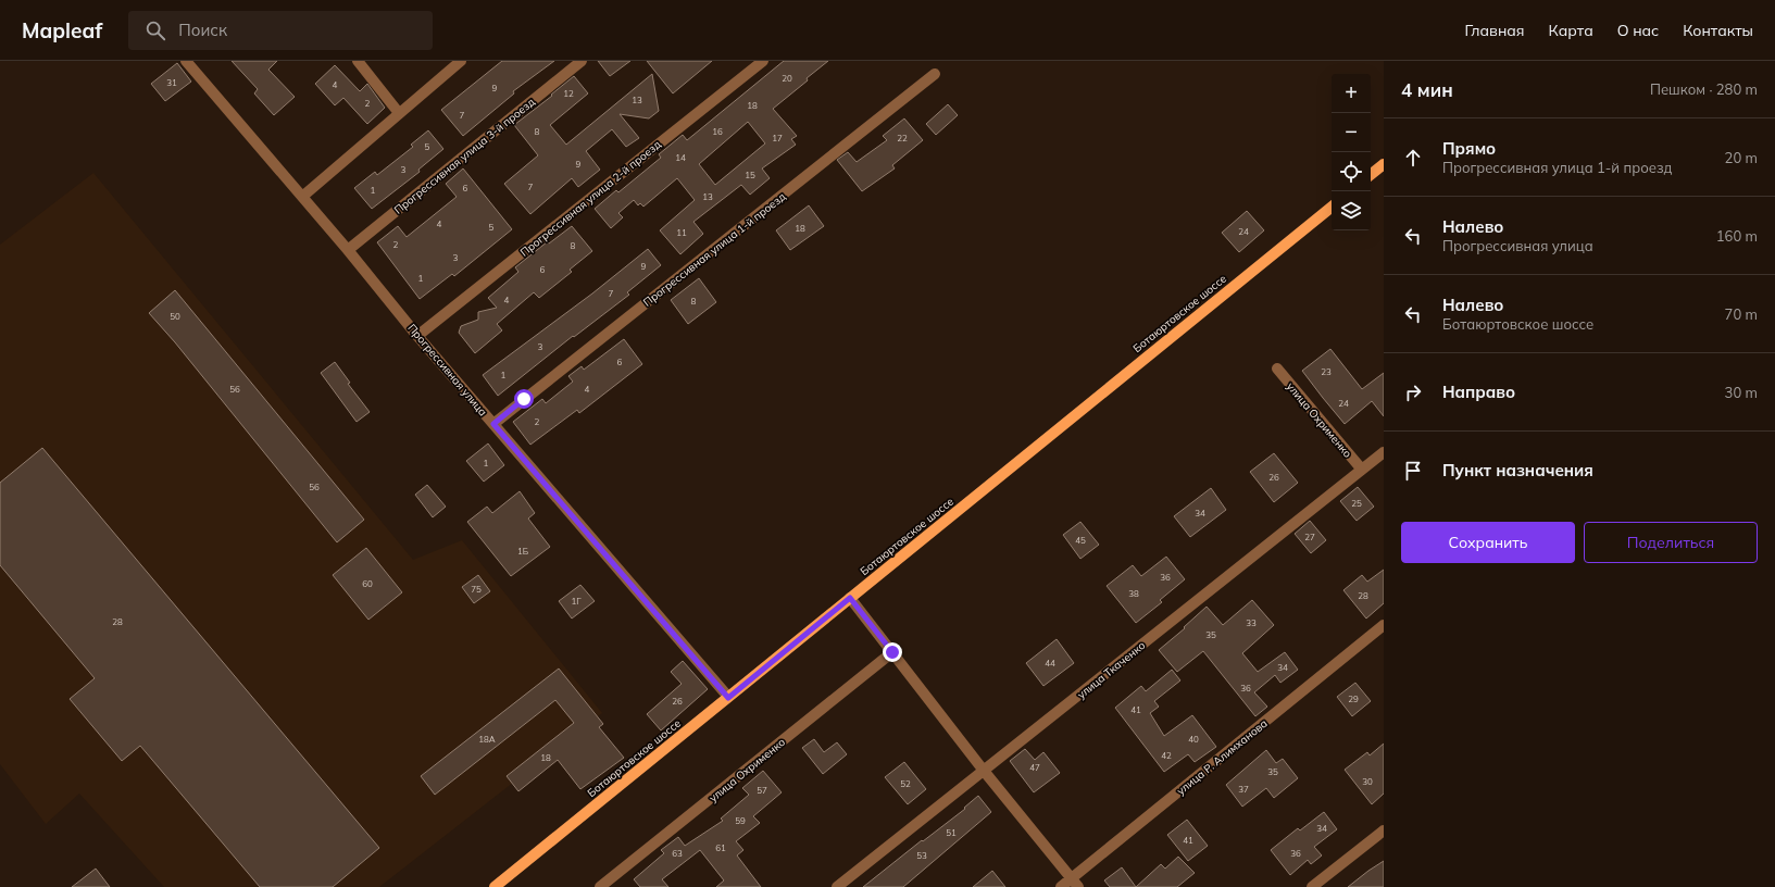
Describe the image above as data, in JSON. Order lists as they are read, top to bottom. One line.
{"streets":{"main road":["Ботаюртовское шоссе"],"street":["Прогрессивная улица 3-й проезд","Прогрессивная улица 2-й проезд","Прогрессивная улица 1-й проезд","Прогрессивная улица","улица Охрименко","улица Ткаченко","улица Р. Алимханова"]},"crossings":[["Прогрессивная улица 3-й проезд","Прогрессивная улица"],["Прогрессивная улица 2-й проезд","Прогрессивная улица"],["Прогрессивная улица 1-й проезд","Прогрессивная улица"],["Ботаюртовское шоссе","Прогрессивная улица"],["улица Охрименко","улица Ткаченко"]],"house_numbers":["20","31","4","9","12","13","2","18","7","8","16","17","22","5","14","9","3","15","7","6","1","13","4","5","18","24","11","2","8","3","9","6","1","7","4","8","50","3","6","23","1","56","4","24","2","1","26","56","25","34","27","45","1Б","36","60","75","38","28","1Г","28","33","35","44","34","36","29","26","41","18А","40","42","18","47","35","30","52","37","57","59","34","51","41","61","63","36","53"],"page":{"header":"Mapleaf","search":"Поиск","nav":["Главная","Карта","О нас","Контакты"],"heading":["4 мин","Пешком · 280 m"],"map_buttons":["+","−"],"list":[["Прямо","Прогрессивная улица 1-й проезд","20 m"],["Налево","Прогрессивная улица","160 m"],["Налево","Ботаюртовское шоссе","70 m"],["Направо","30 m"],"Пункт назначения"],"buttons":["Сохранить","Поделиться"]}}
